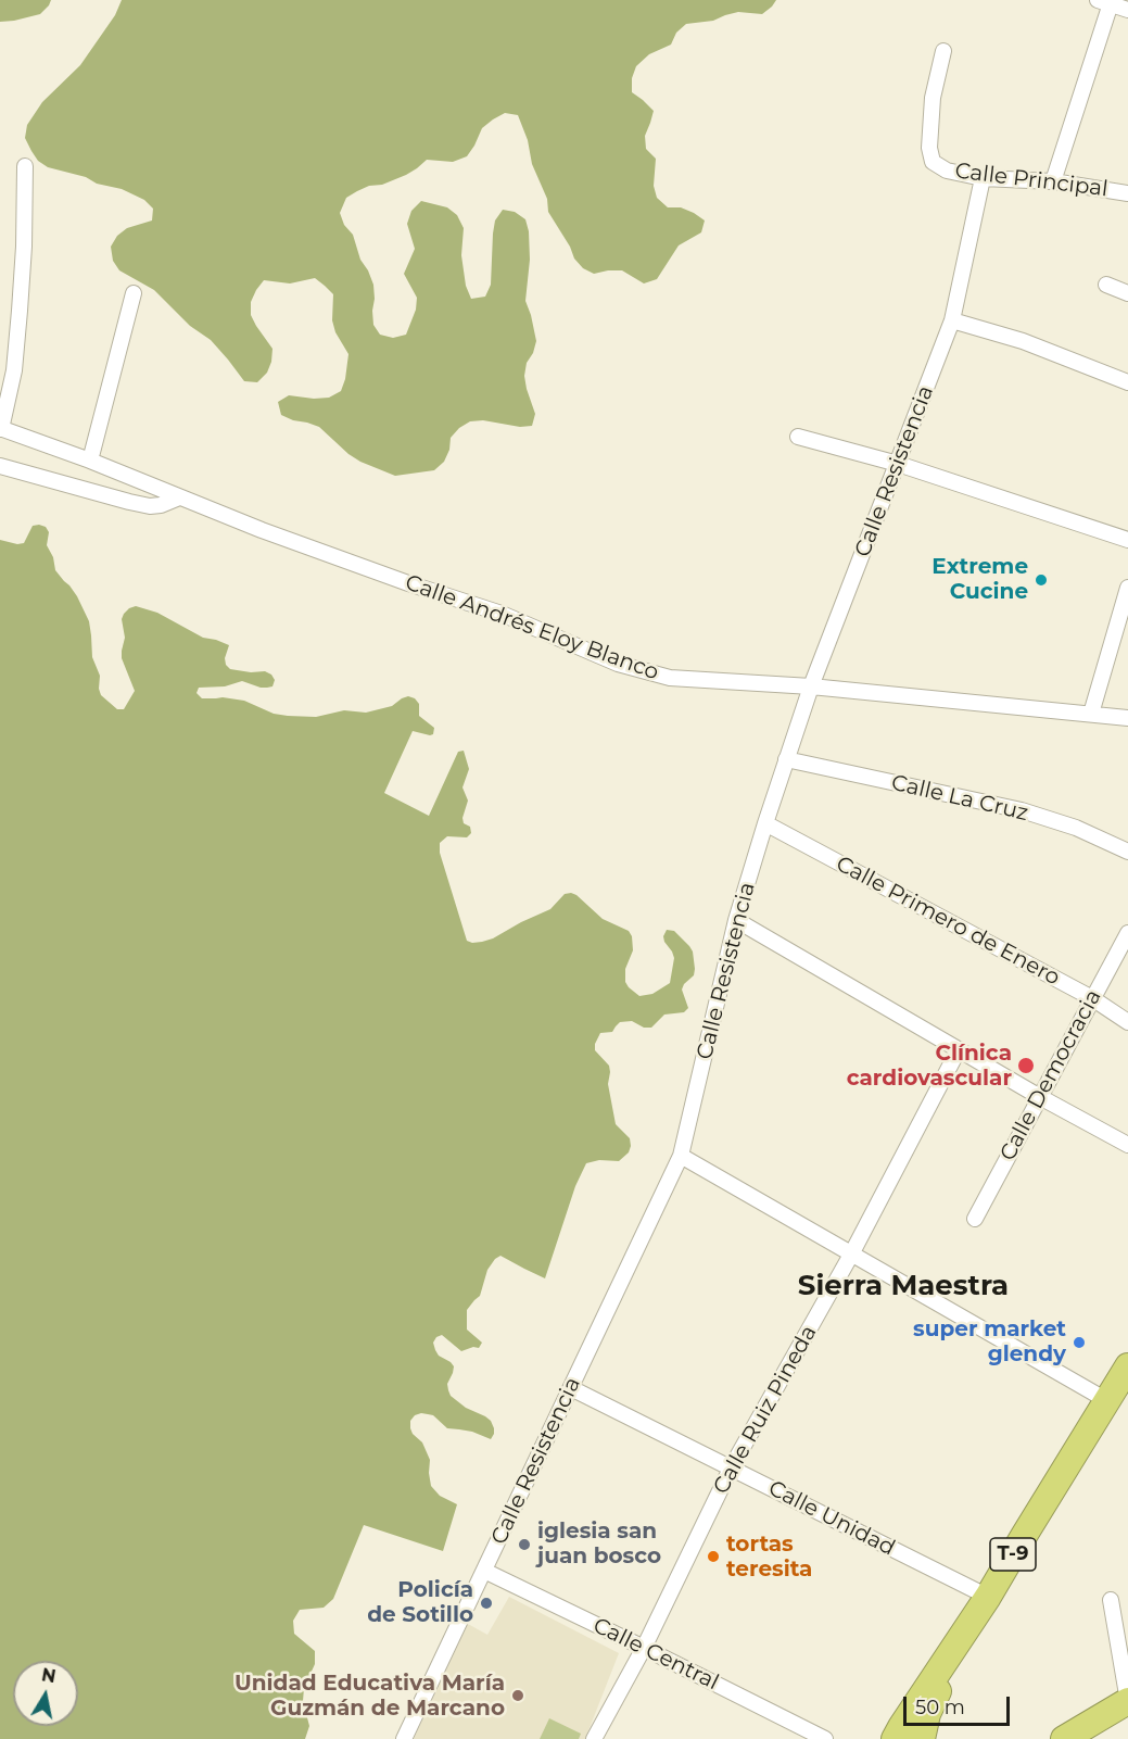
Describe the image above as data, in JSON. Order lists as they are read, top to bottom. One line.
{"streets":{"highway":["T-9"],"street":["Calle Principal","Calle Resistencia","Calle Andrés Eloy Blanco","Calle La Cruz","Calle Primero de Enero","Calle Democracia","Calle Ruiz Pineda","Calle Unidad","Calle Central"]},"crossings":[["Calle Principal","Calle Resistencia"],["Calle Resistencia","Calle Andrés Eloy Blanco"],["Calle Resistencia","Calle La Cruz"],["Calle Resistencia","Calle Primero de Enero"],["Calle Resistencia","Calle Unidad"],["Calle Resistencia","Calle Central"],["Calle Primero de Enero","Calle Democracia"],["Calle Ruiz Pineda","Calle Unidad"],["Calle Ruiz Pineda","Calle Central"],["Calle Unidad","T-9"]],"districts":["Sierra Maestra"],"places":["Extreme Cucine","Clínica cardiovascular","super market glendy","iglesia san juan bosco","tortas teresita","Policía de Sotillo","Unidad Educativa María Guzmán de Marcano"],"scale_bar":"50 m","north":"top"}
